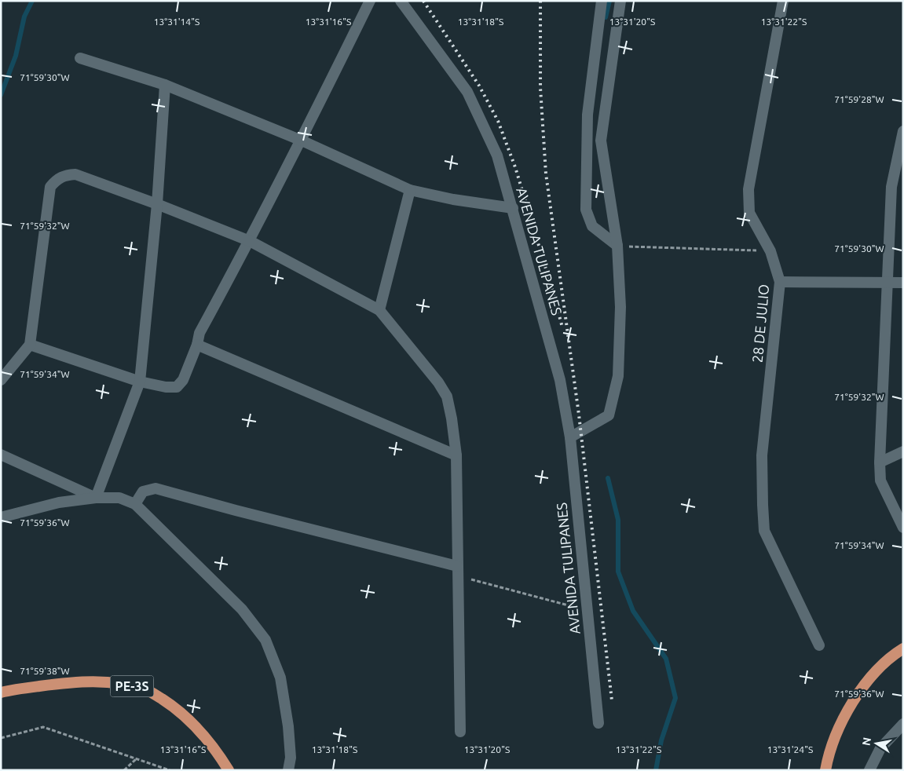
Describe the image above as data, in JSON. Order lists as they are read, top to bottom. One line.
{"streets":{"highway":["PE-3S"],"street":["AVENIDA TULIPANES","28 DE JULIO"]},"north":"left","coordinates":["13°31'14\"S","13°31'16\"S","13°31'18\"S","13°31'20\"S","13°31'22\"S","71°59'30\"W","71°59'28\"W","71°59'32\"W","71°59'34\"W","71°59'36\"W","71°59'38\"W","13°31'24\"S"]}
